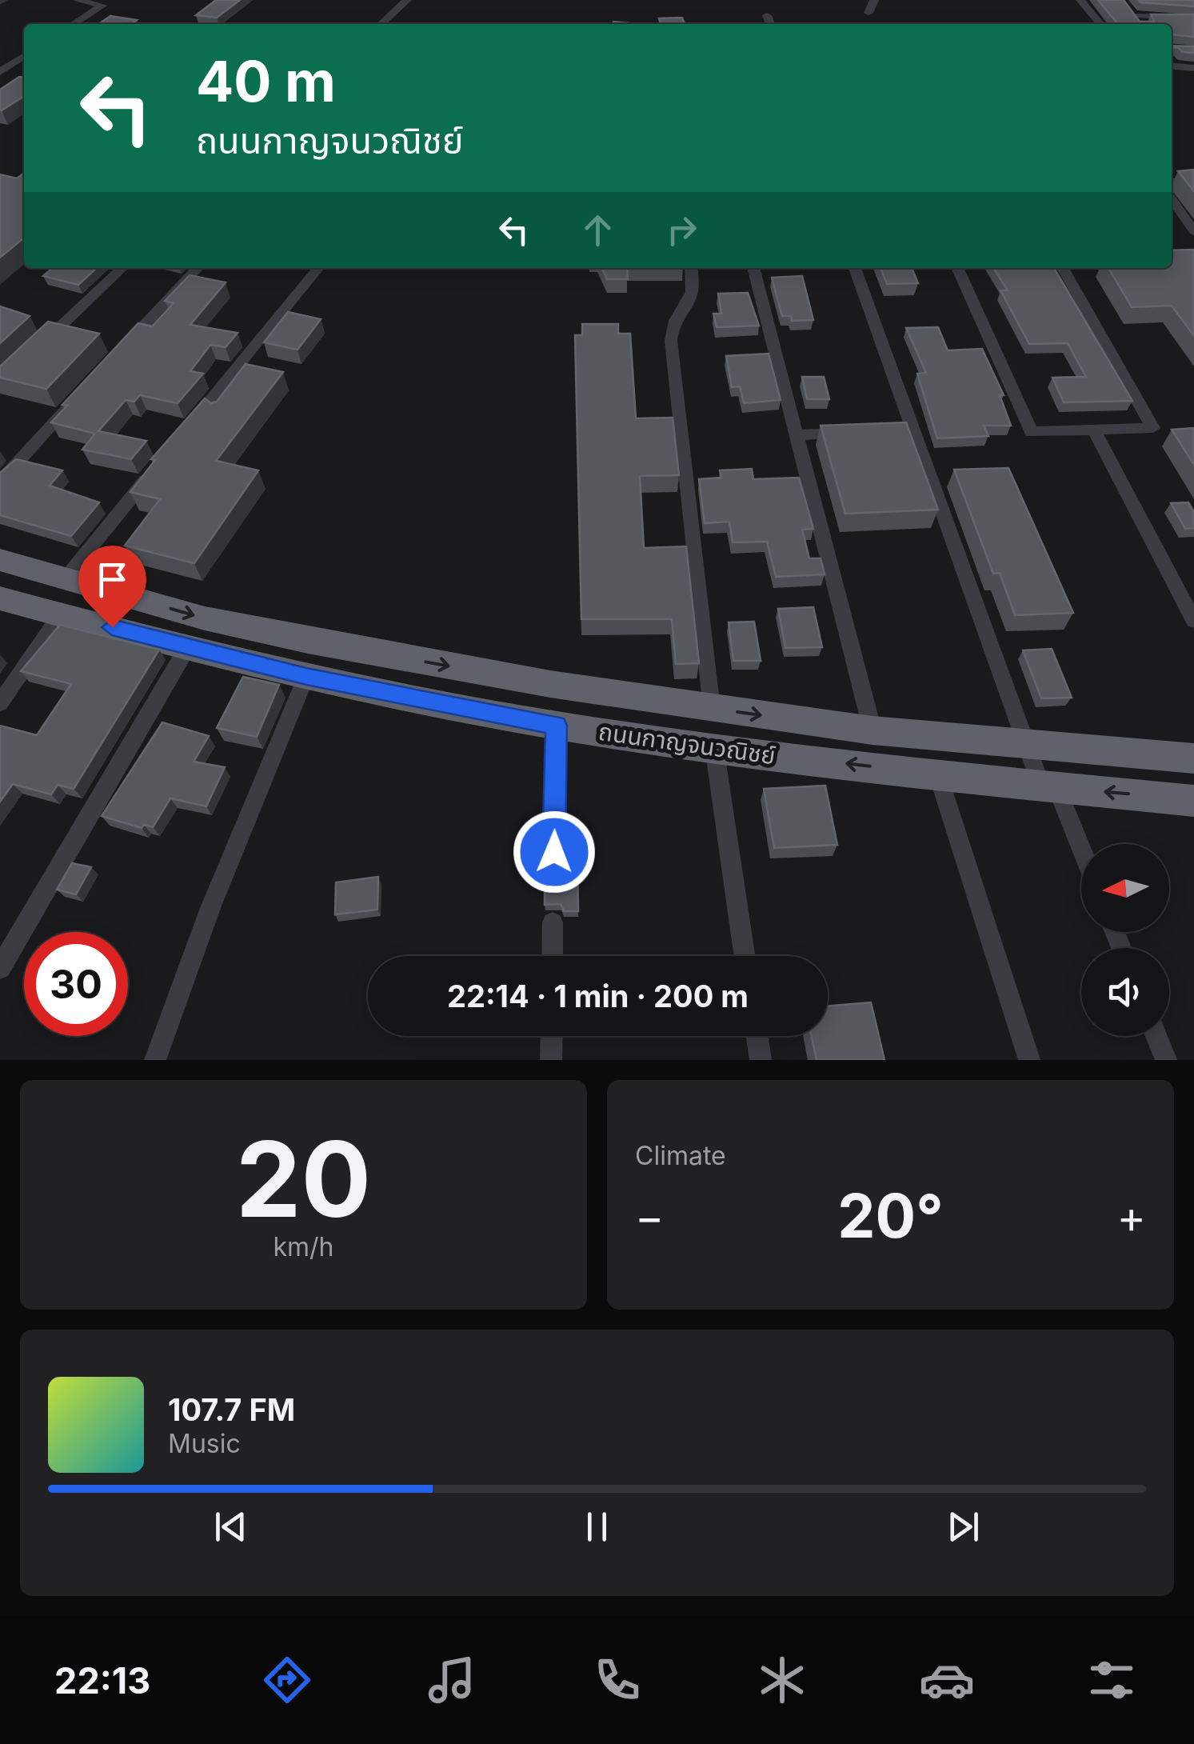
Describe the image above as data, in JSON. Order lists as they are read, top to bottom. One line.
{"streets":{"highway":["ถนนกาญจนวณิชย์"]},"north":"left","page":{"turn":["40 m","ถนนกาญจนวณิชย์"],"limit":"30","trip":"22:14 · 1 min · 200 m","tile":[["20","km/h"],"Climate"],"heat":["−","20°","+"],"song":["107.7 FM","Music"],"tabs":"22:13"}}
